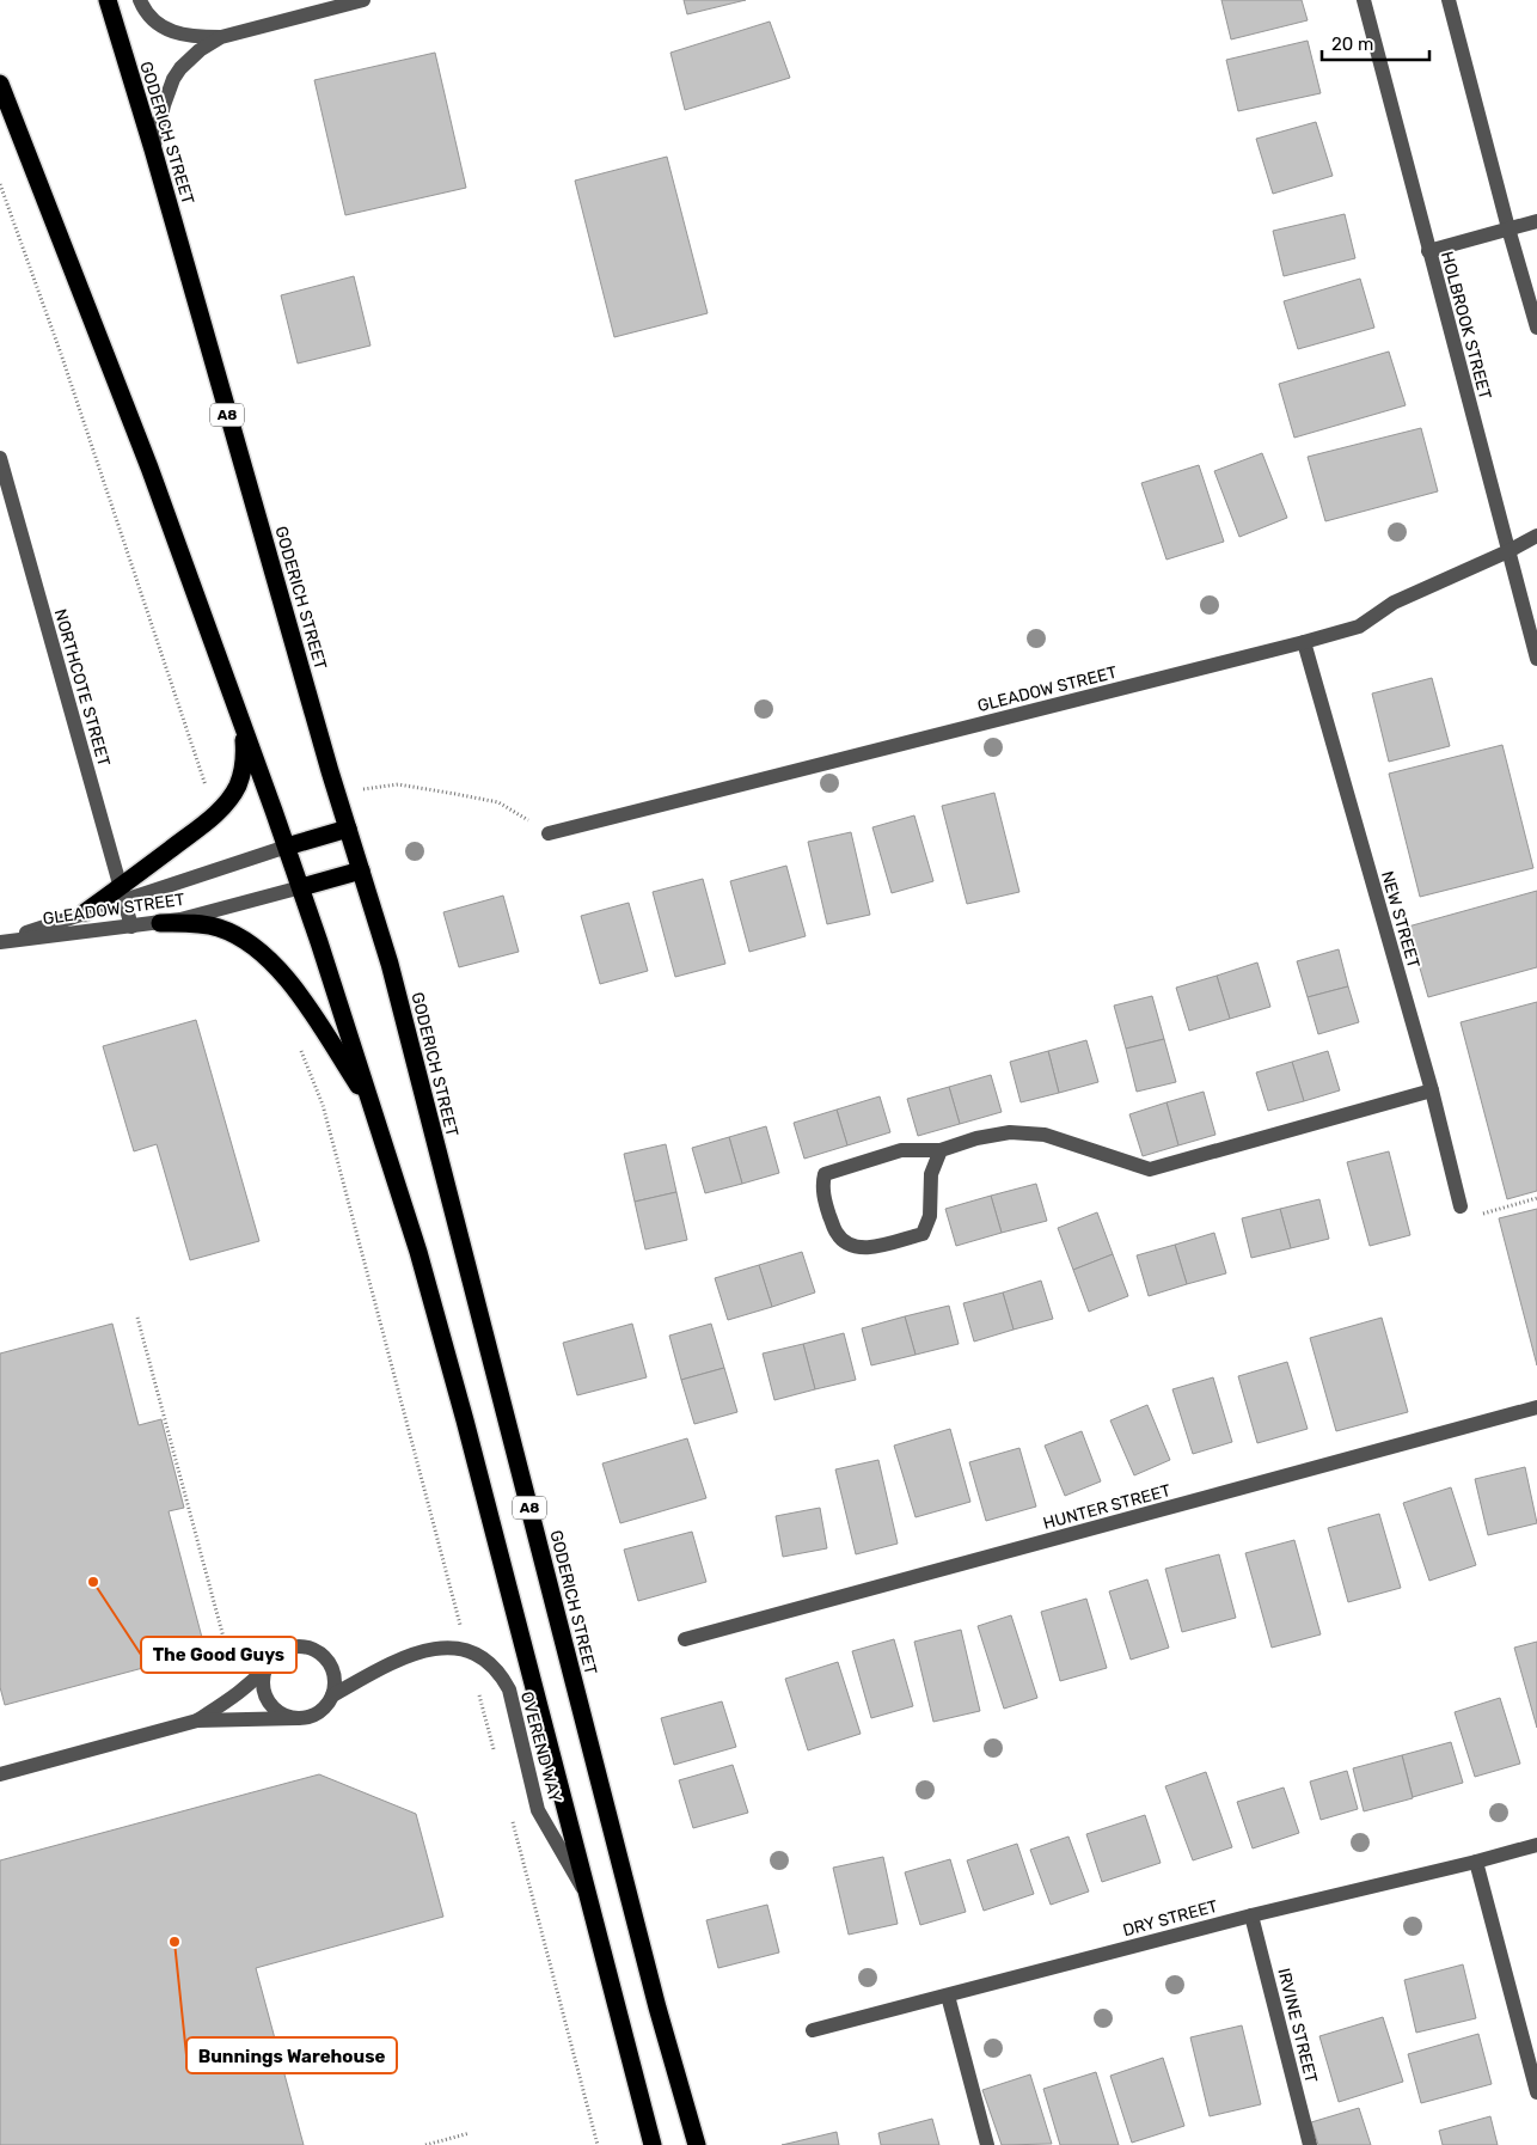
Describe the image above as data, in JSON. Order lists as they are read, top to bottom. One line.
{"streets":{"highway":["GODERICH STREET","A8"],"street":["HOLBROOK STREET","NORTHCOTE STREET","GLEADOW STREET","NEW STREET","HUNTER STREET","OVEREND WAY","DRY STREET","IRVINE STREET"]},"crossings":[["HOLBROOK STREET","GLEADOW STREET"],["A8","GLEADOW STREET"],["A8","OVEREND WAY"],["NORTHCOTE STREET","GLEADOW STREET"],["GLEADOW STREET","NEW STREET"],["DRY STREET","IRVINE STREET"]],"places":["The Good Guys","Bunnings Warehouse"],"scale_bar":"20 m"}
